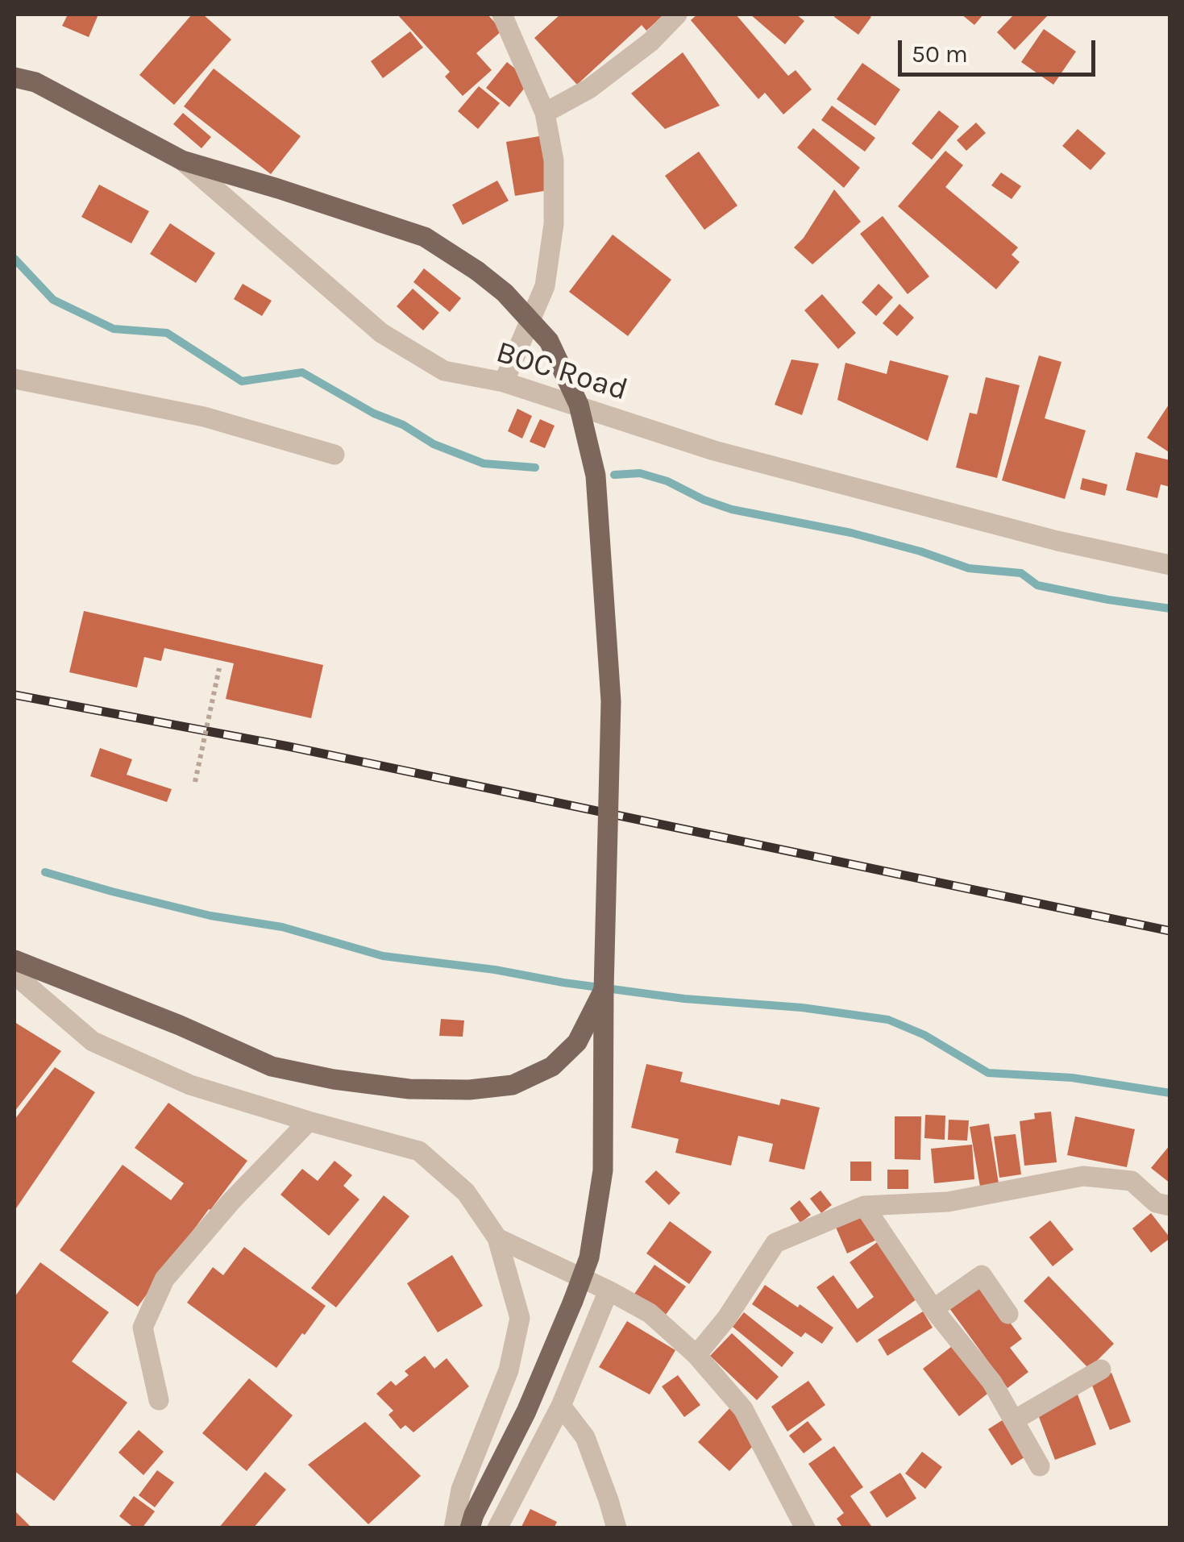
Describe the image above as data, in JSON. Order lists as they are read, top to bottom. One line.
{"streets":{"main road":["BOC Road"]},"scale_bar":"50 m"}
